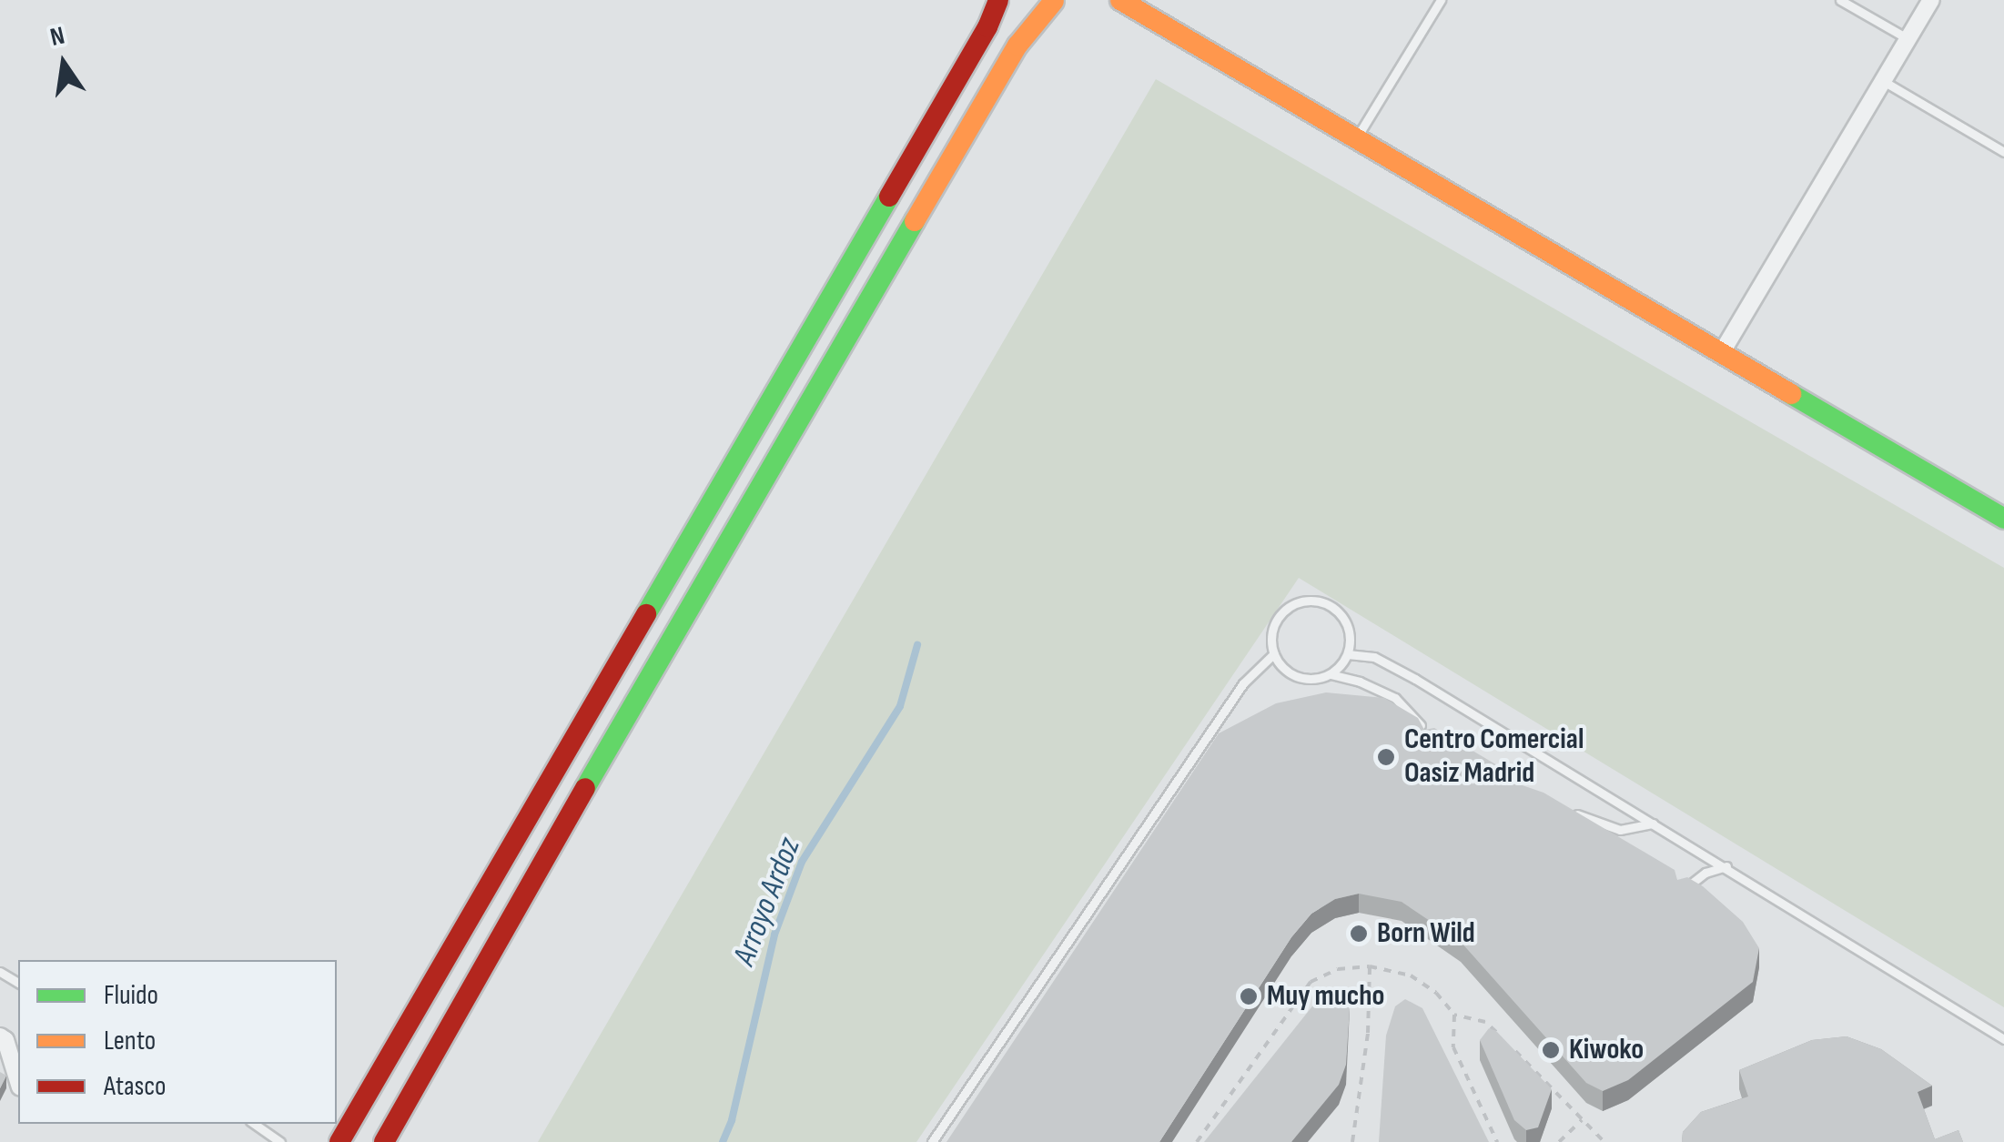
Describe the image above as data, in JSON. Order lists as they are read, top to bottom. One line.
{"water":["Arroyo Ardoz"],"places":["Centro Comercial Oasiz Madrid","Born Wild","Muy mucho","Kiwoko"],"legend":["Fluido","Lento","Atasco"],"north":"top"}
